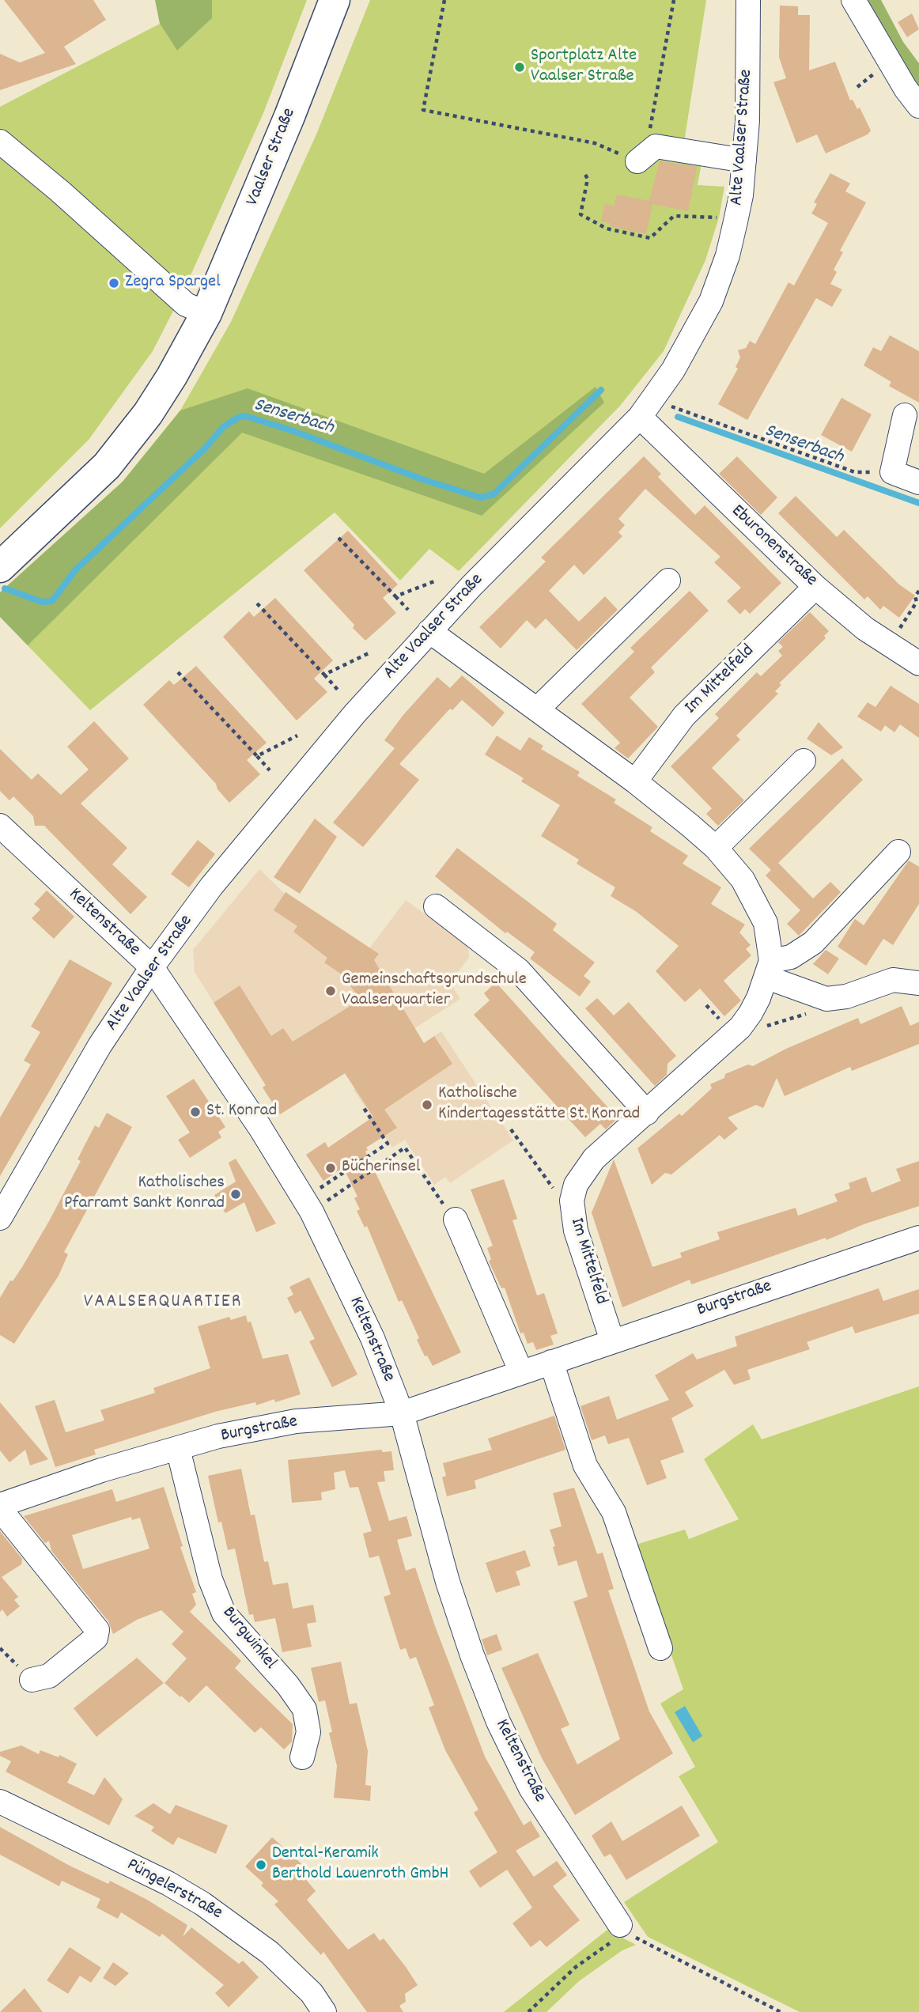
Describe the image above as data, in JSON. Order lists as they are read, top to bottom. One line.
{"streets":{"main road":["Vaalser Straße"],"street":["Alte Vaalser Straße","Eburonenstraße","Im Mittelfeld","Keltenstraße","Burgstraße","Burgwinkel","Püngelerstraße"]},"crossings":[["Alte Vaalser Straße","Eburonenstraße"],["Alte Vaalser Straße","Keltenstraße"],["Eburonenstraße","Im Mittelfeld"],["Im Mittelfeld","Burgstraße"],["Keltenstraße","Burgstraße"],["Burgstraße","Burgwinkel"]],"districts":["VAALSERQUARTIER"],"water":["Senserbach"],"places":["Sportplatz Alte Vaalser Straße","Zegra Spargel","Gemeinschaftsgrundschule Vaalserquartier","Katholische Kindertagesstätte St. Konrad","St. Konrad","Bücherinsel","Katholisches Pfarramt Sankt Konrad","Dental-Keramik Berthold Lauenroth GmbH"]}
